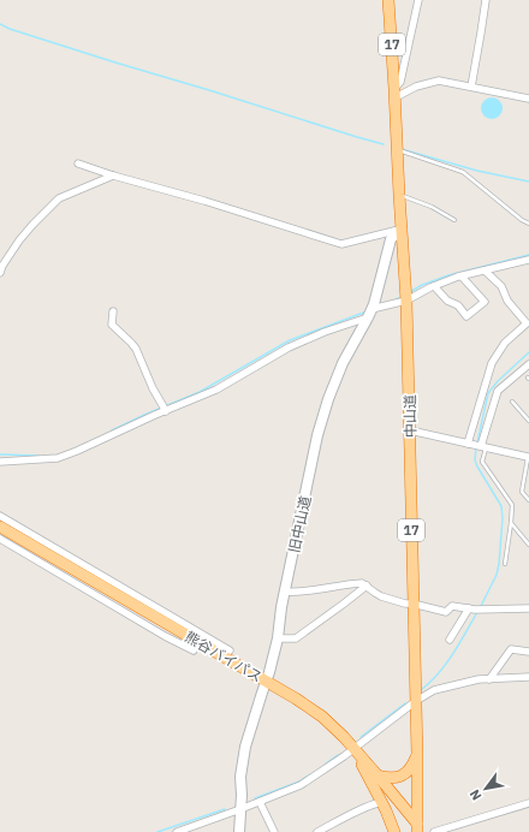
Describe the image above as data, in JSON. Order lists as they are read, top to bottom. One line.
{"streets":{"highway":["17","中山道","熊谷バイパス"],"main road":["旧中山道"]},"crossings":[["中山道","旧中山道"],["中山道","熊谷バイパス"],["旧中山道","熊谷バイパス"]],"north":"bottom left"}
